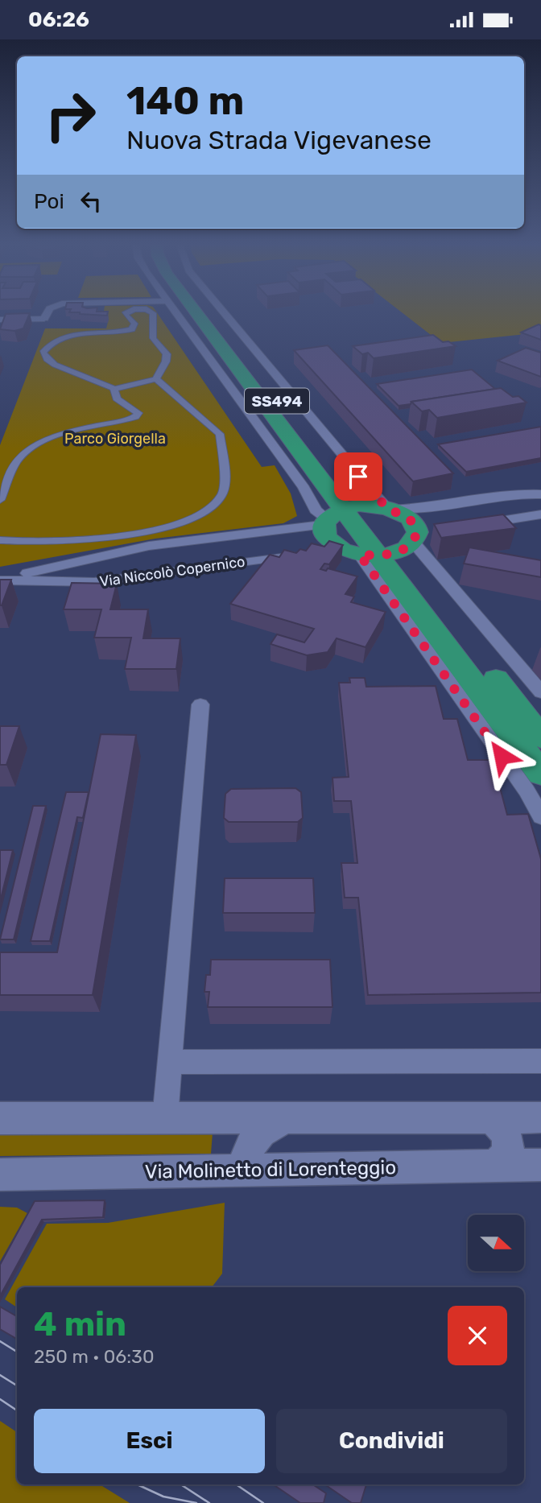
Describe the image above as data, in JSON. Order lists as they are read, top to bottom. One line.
{"streets":{"main road":["SS494"],"street":["Via Niccolò Copernico","Via Molinetto di Lorenteggio"]},"crossings":[["SS494","Via Niccolò Copernico"]],"parks":["Parco Giorgella"],"north":"right","page":{"status":"06:26","turn":["140 m","Nuova Strada Vigevanese"],"then":"Poi","heading":["4 min","250 m · 06:30"],"buttons":["Esci","Condividi"]}}
